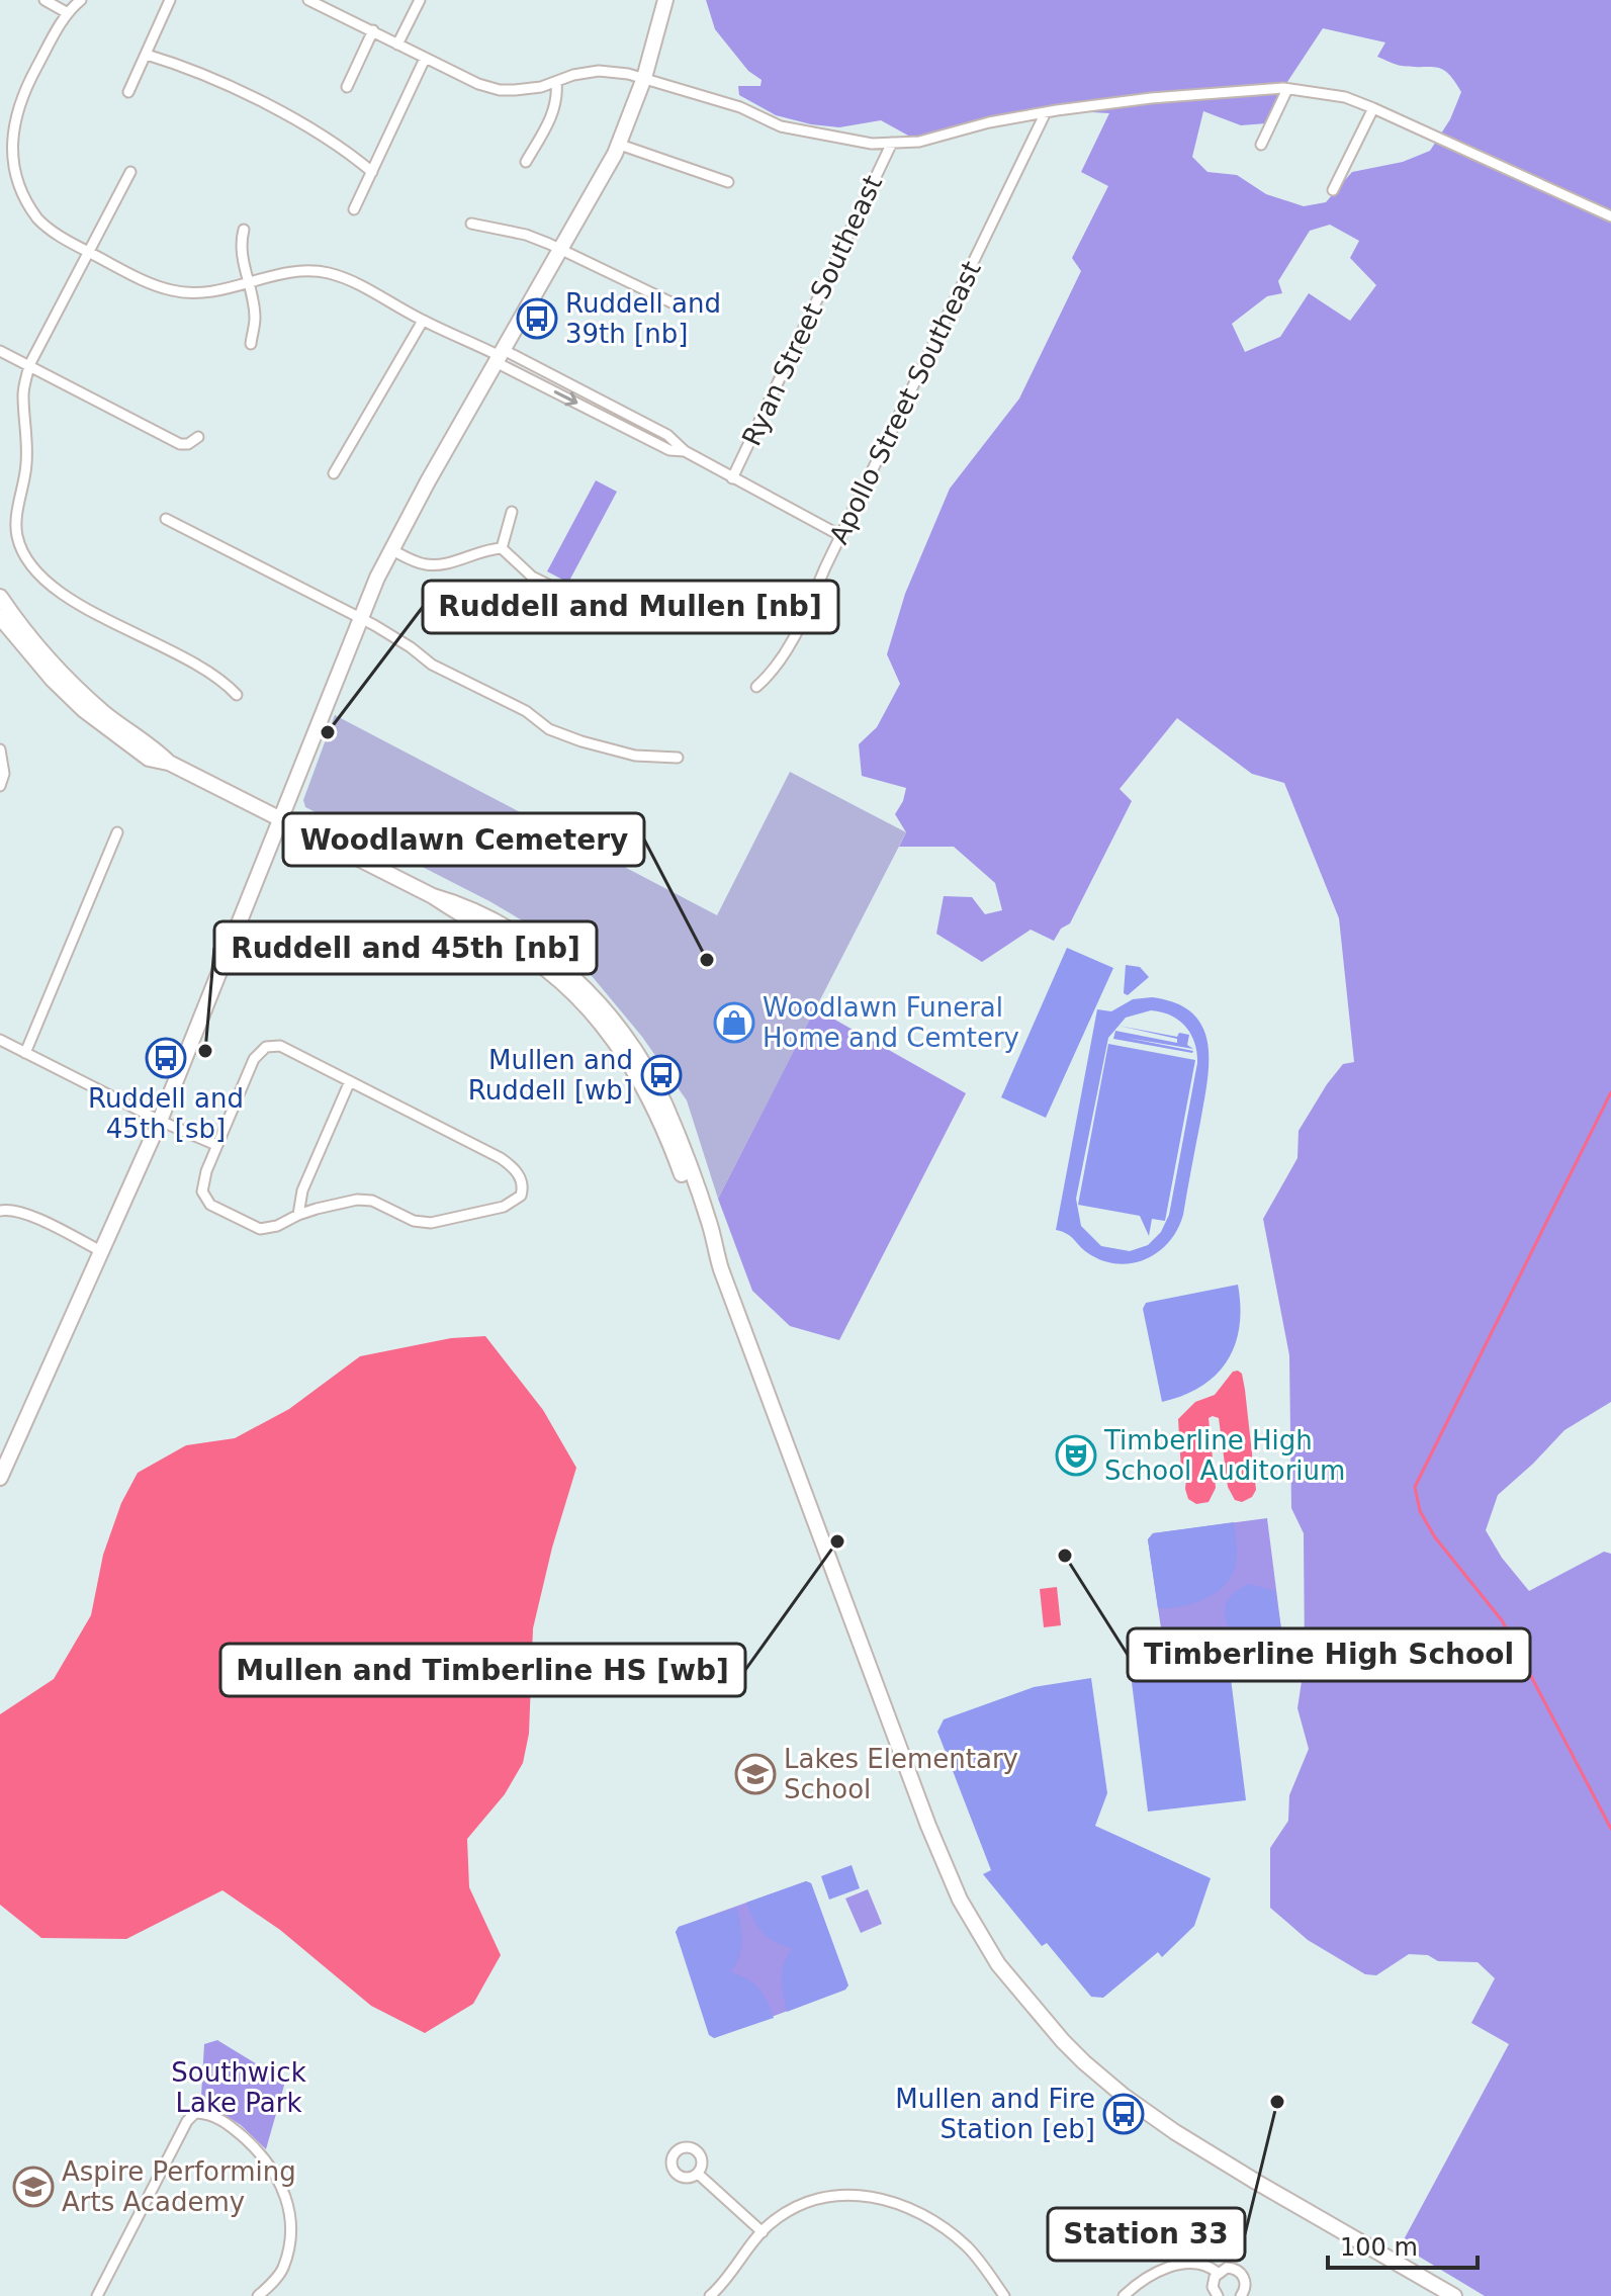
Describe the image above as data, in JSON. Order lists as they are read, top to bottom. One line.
{"streets":{"street":["Ryan Street Southeast","Apollo Street Southeast"]},"parks":["Southwick Lake Park"],"places":{"bus stop":["Ruddell and 39th [nb]","Ruddell and 45th [sb]","Mullen and Ruddell [wb]","Mullen and Fire Station [eb]"],"other":["Ruddell and Mullen [nb]","Woodlawn Cemetery","Ruddell and 45th [nb]","Mullen and Timberline HS [wb]","Timberline High School","Station 33"],"shop":["Woodlawn Funeral Home and Cemtery"],"theatre":["Timberline High School Auditorium"],"school or university":["Lakes Elementary School","Aspire Performing Arts Academy"]},"scale_bar":"100 m"}
